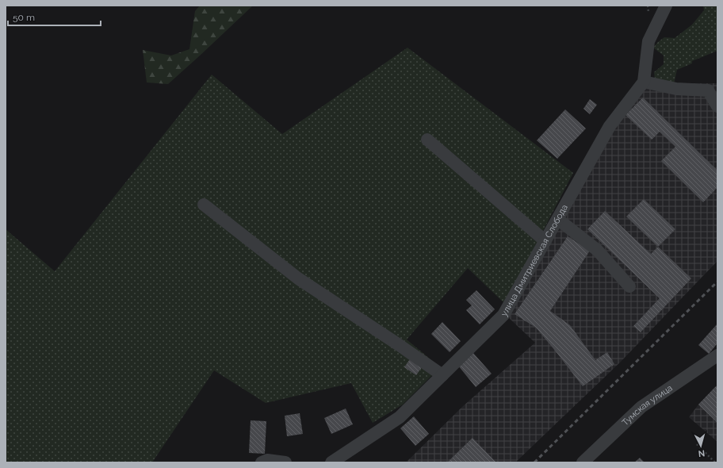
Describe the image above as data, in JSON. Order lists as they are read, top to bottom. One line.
{"streets":{"street":["улица Дмитриевская Слобода","Тумская улица"]},"scale_bar":"50 m","north":"bottom"}
